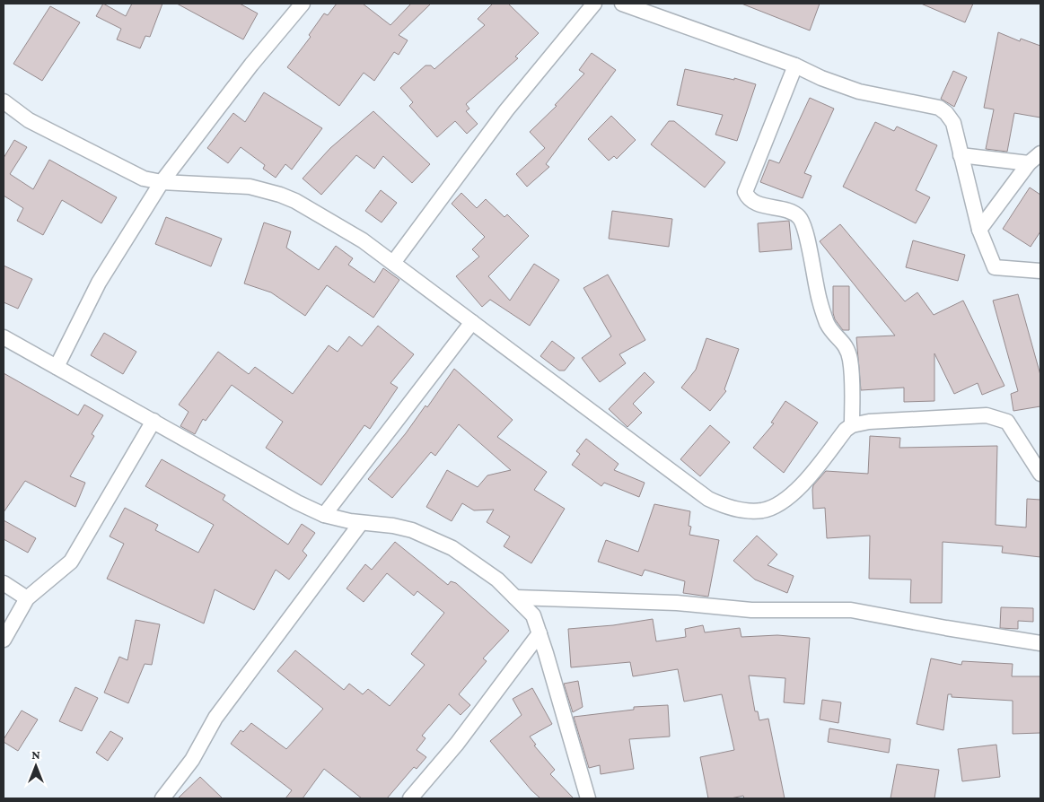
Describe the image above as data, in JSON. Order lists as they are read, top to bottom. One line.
{"north":"top"}
